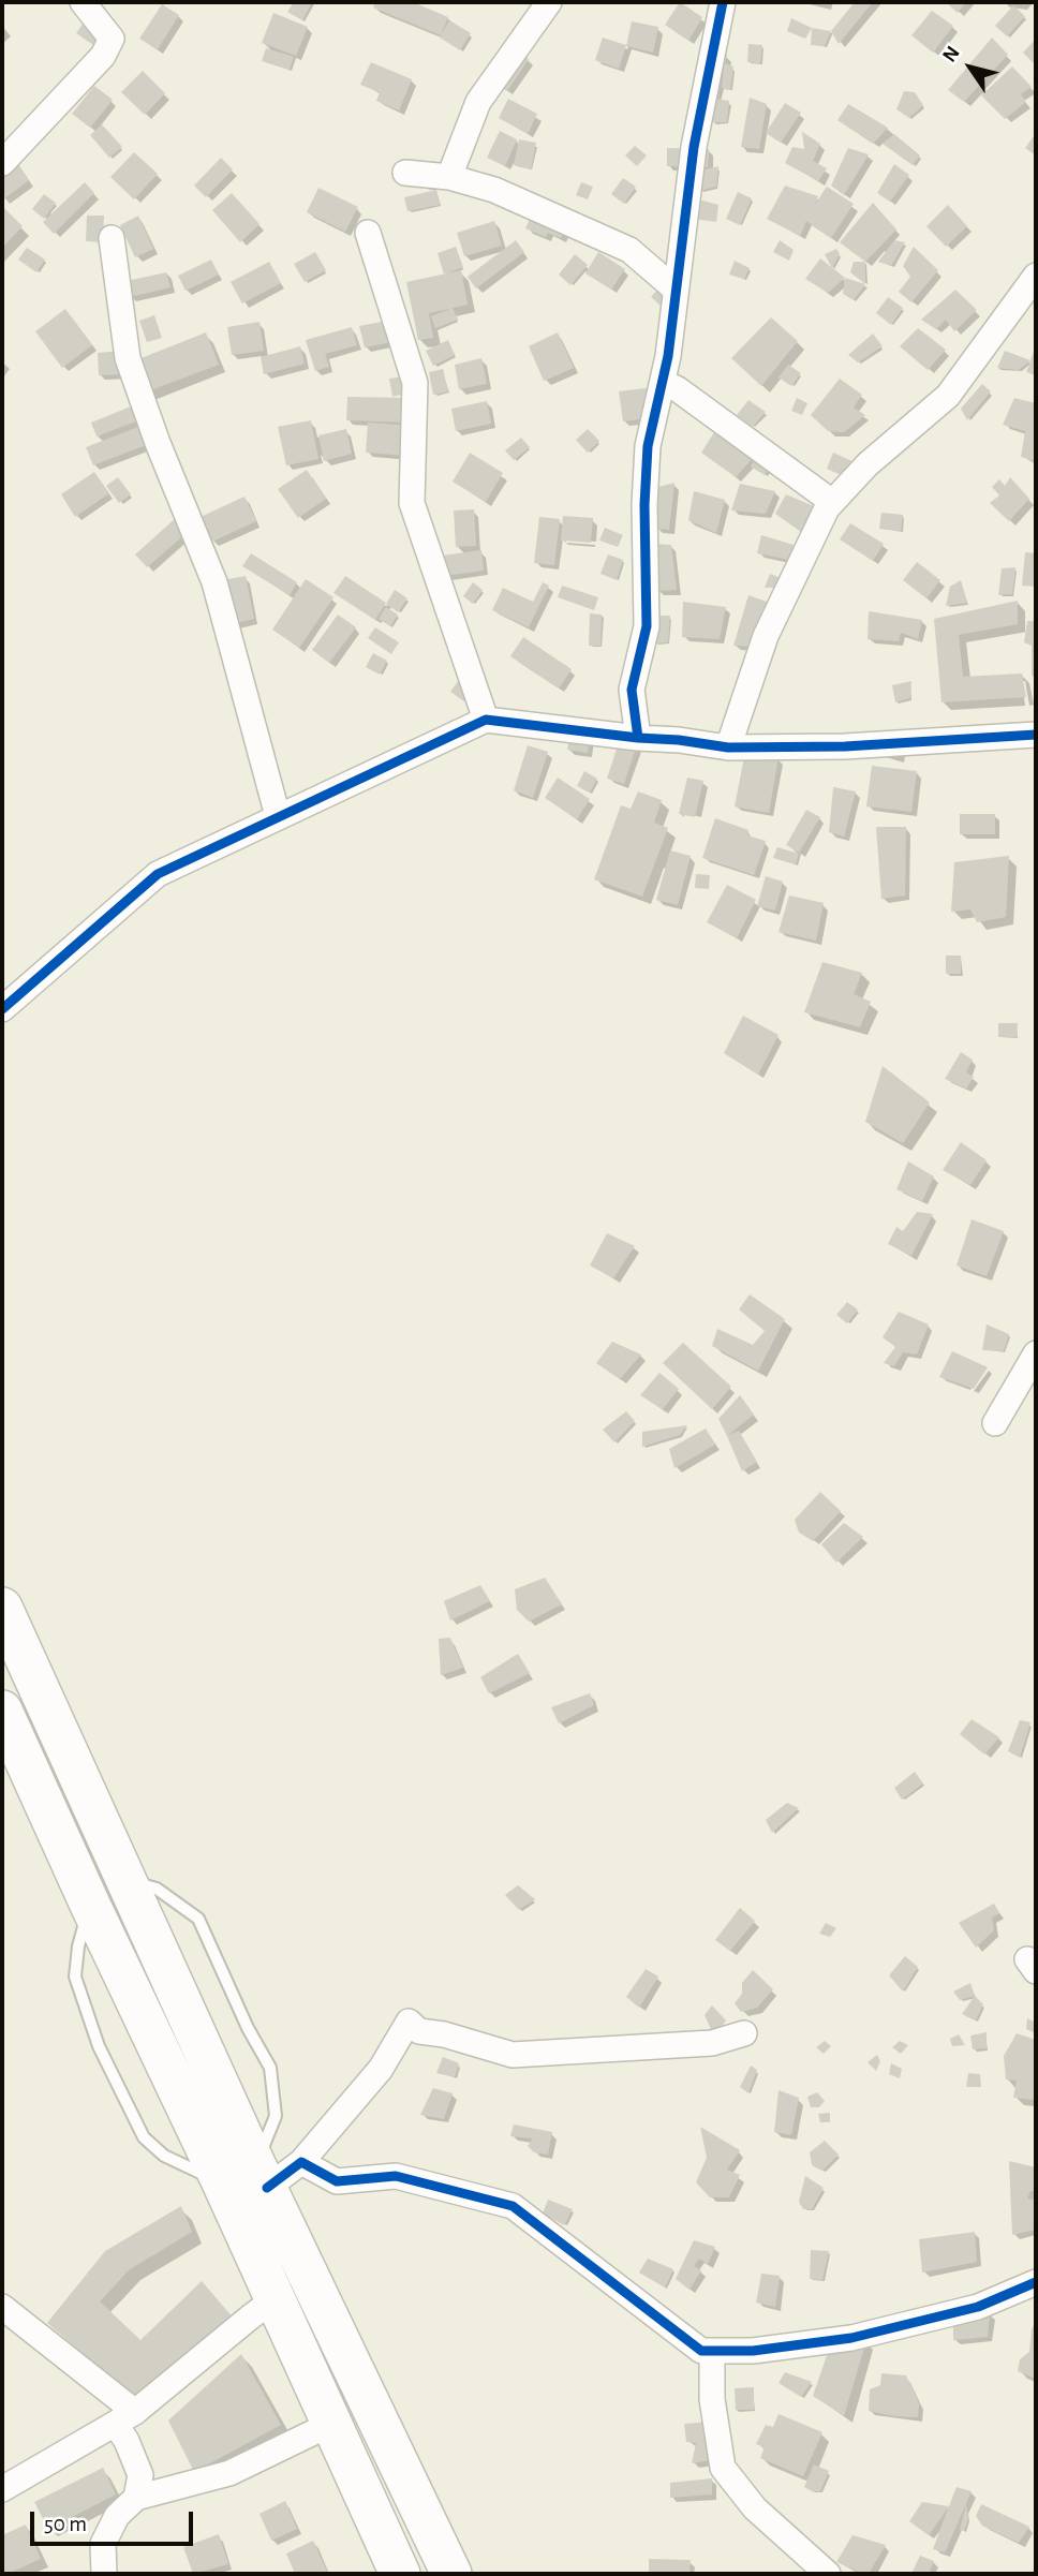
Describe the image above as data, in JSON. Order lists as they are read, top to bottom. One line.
{"scale_bar":"50 m","north":"top left"}
